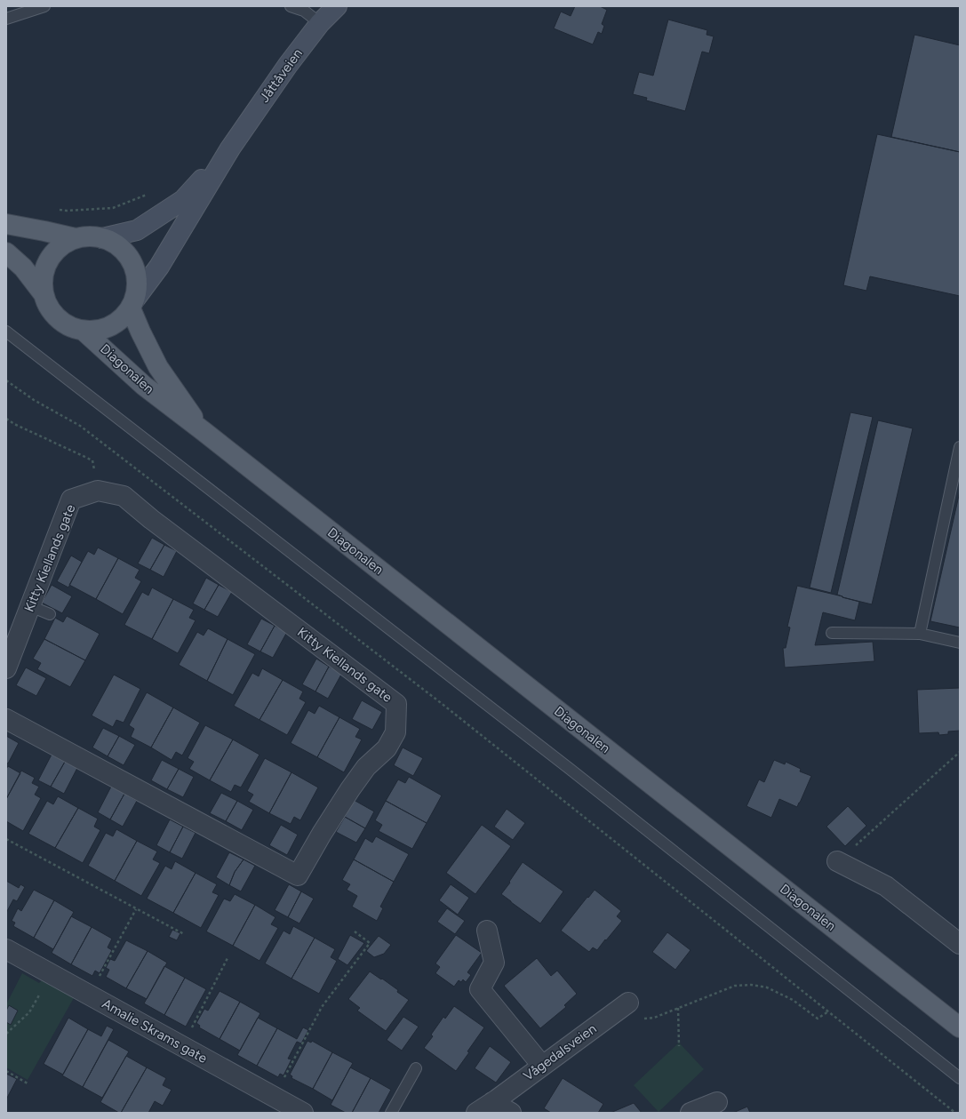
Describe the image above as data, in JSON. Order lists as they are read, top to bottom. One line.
{"streets":{"main road":["Jåttåveien","Diagonalen"],"street":["Kitty Kiellands gate","Amalie Skrams gate","Vågedalsveien"]},"crossings":[["Jåttåveien","Diagonalen"]]}
